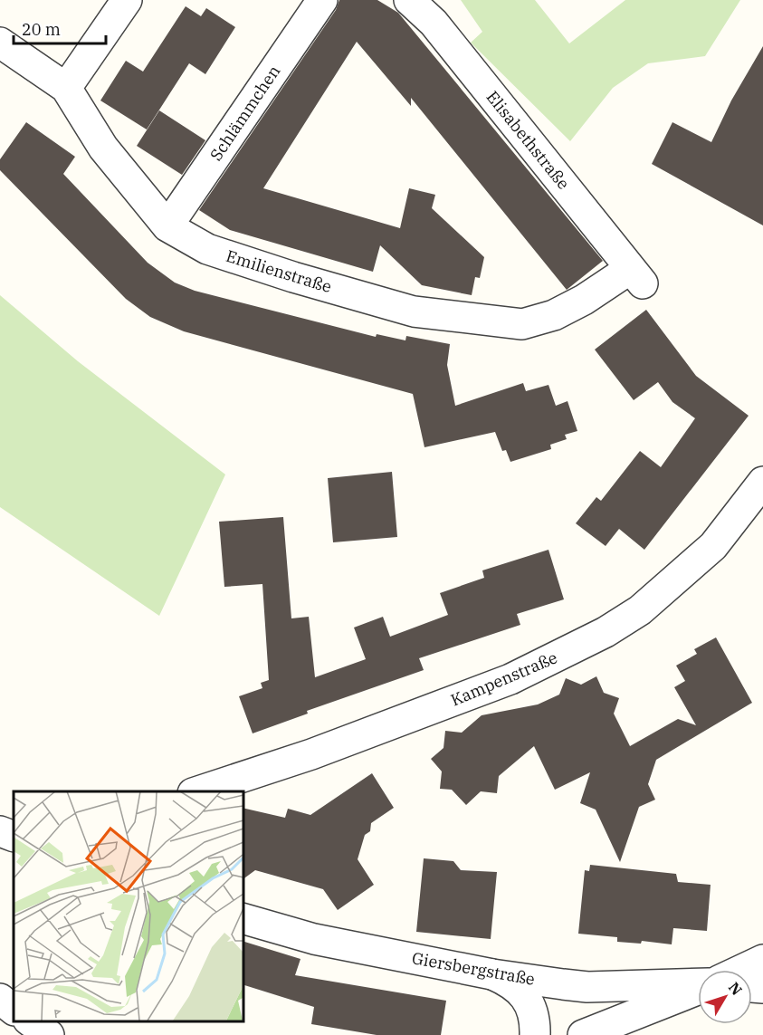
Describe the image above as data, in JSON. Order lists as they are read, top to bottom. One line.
{"streets":{"street":["Schlämmchen","Elisabethstraße","Emilienstraße","Kampenstraße","Giersbergstraße"]},"crossings":[["Schlämmchen","Emilienstraße"],["Elisabethstraße","Emilienstraße"]],"scale_bar":"20 m","north":"top right"}
